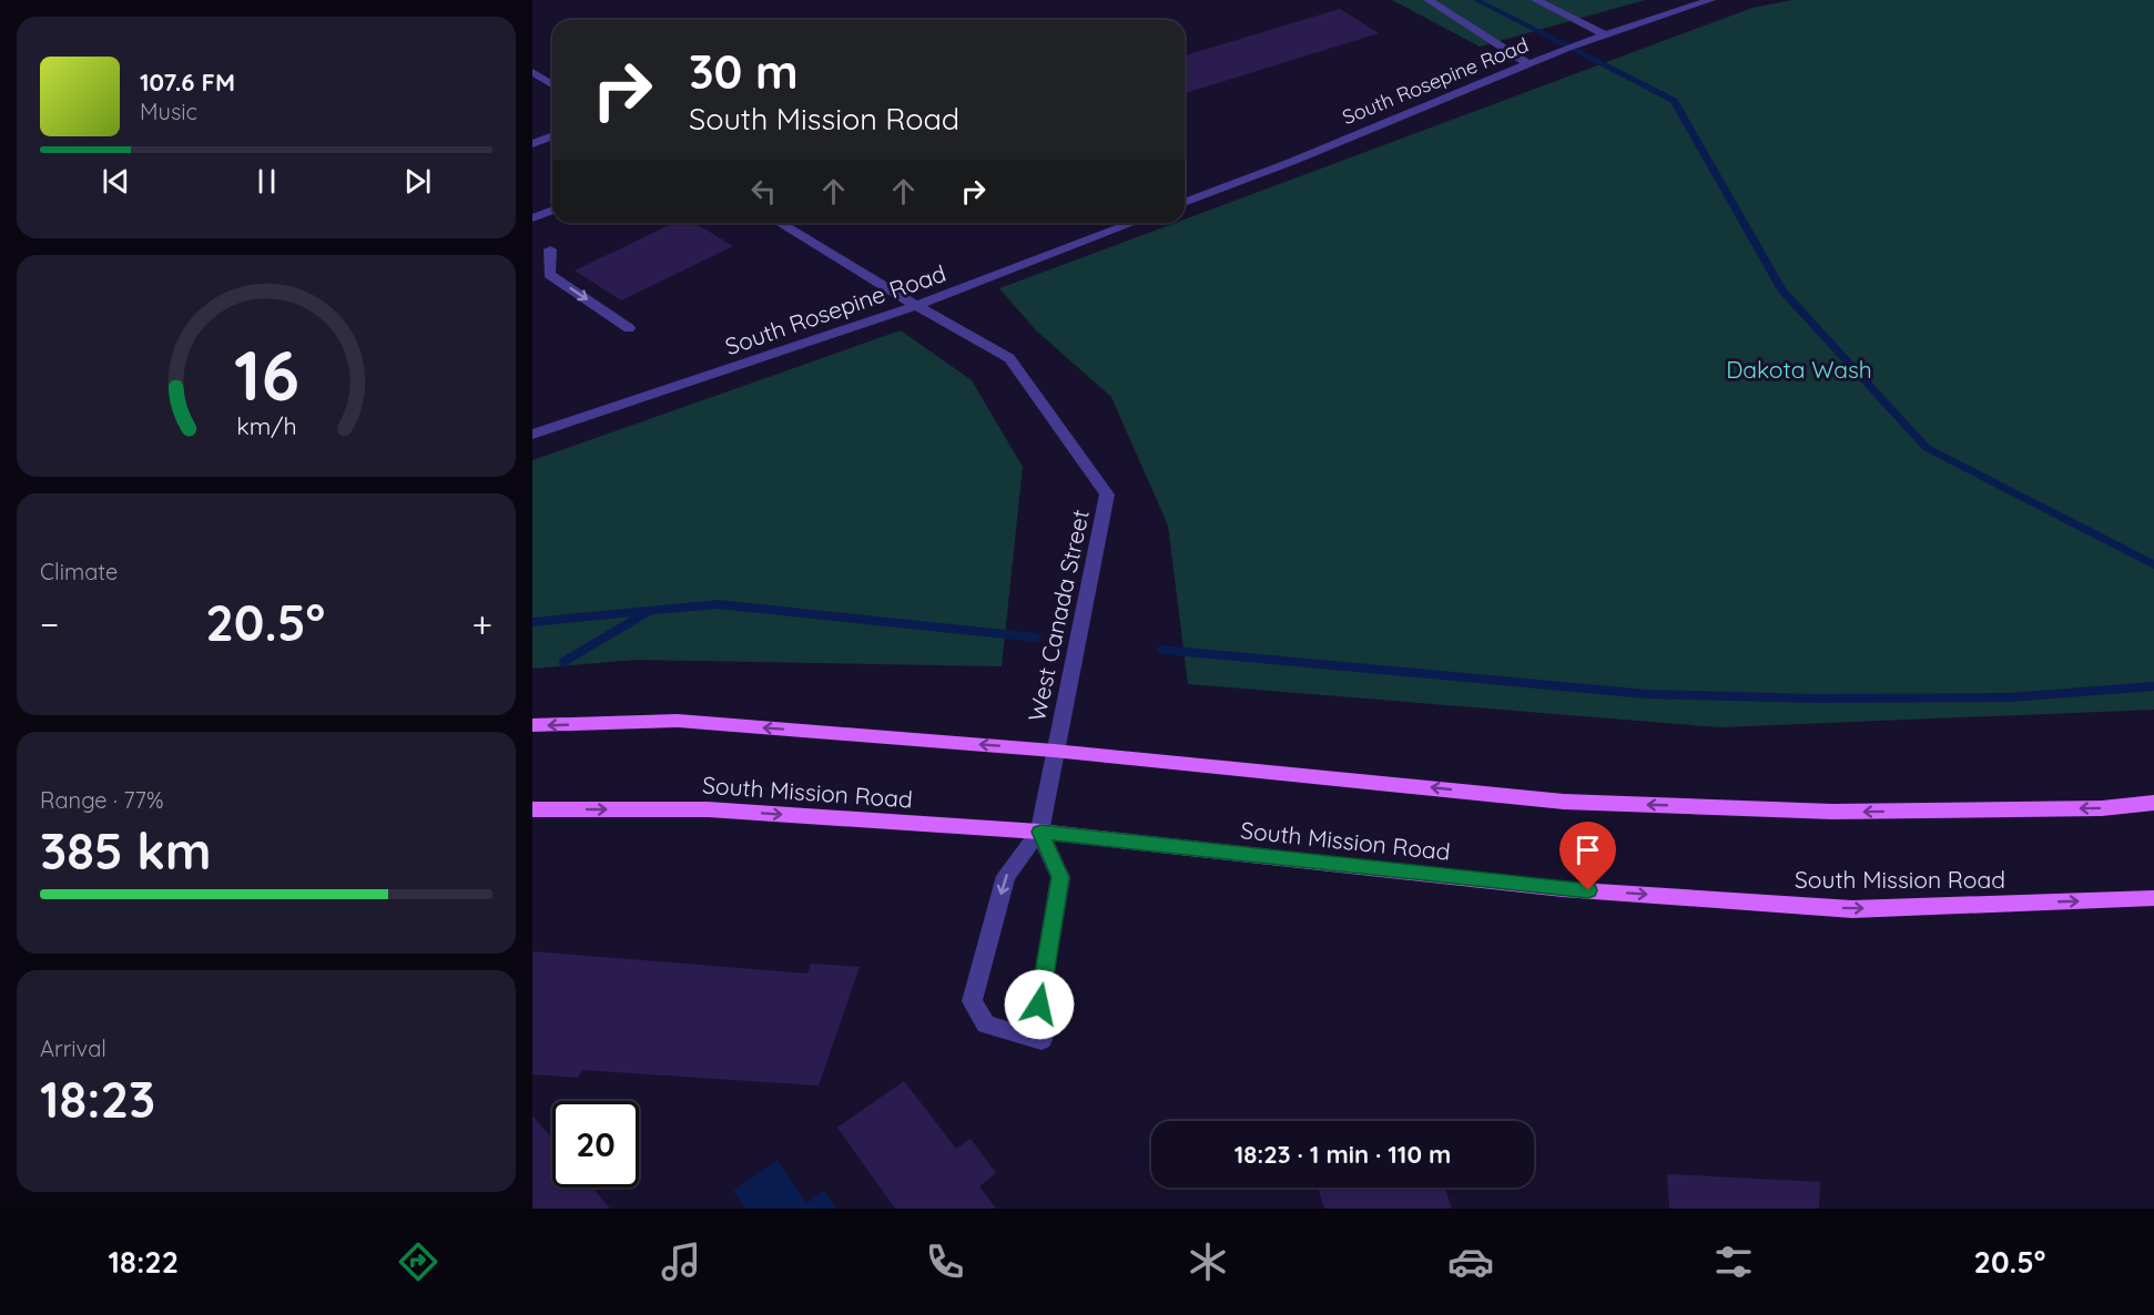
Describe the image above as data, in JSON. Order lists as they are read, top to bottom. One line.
{"streets":{"main road":["South Mission Road"],"street":["South Rosepine Road","West Canada Street"]},"crossings":[["South Rosepine Road","West Canada Street"],["West Canada Street","South Mission Road"]],"parks":["Dakota Wash"],"page":{"turn":["30 m","South Mission Road"],"song":["107.6 FM","Music"],"tile":["Climate",["Range · 77%","385 km"],["Arrival","18:23"]],"heat":["−","20.5°","+"],"limit":"20","trip":"18:23 · 1 min · 110 m","tabs":["18:22","20.5°"],"gauge":["16","km/h"]}}
